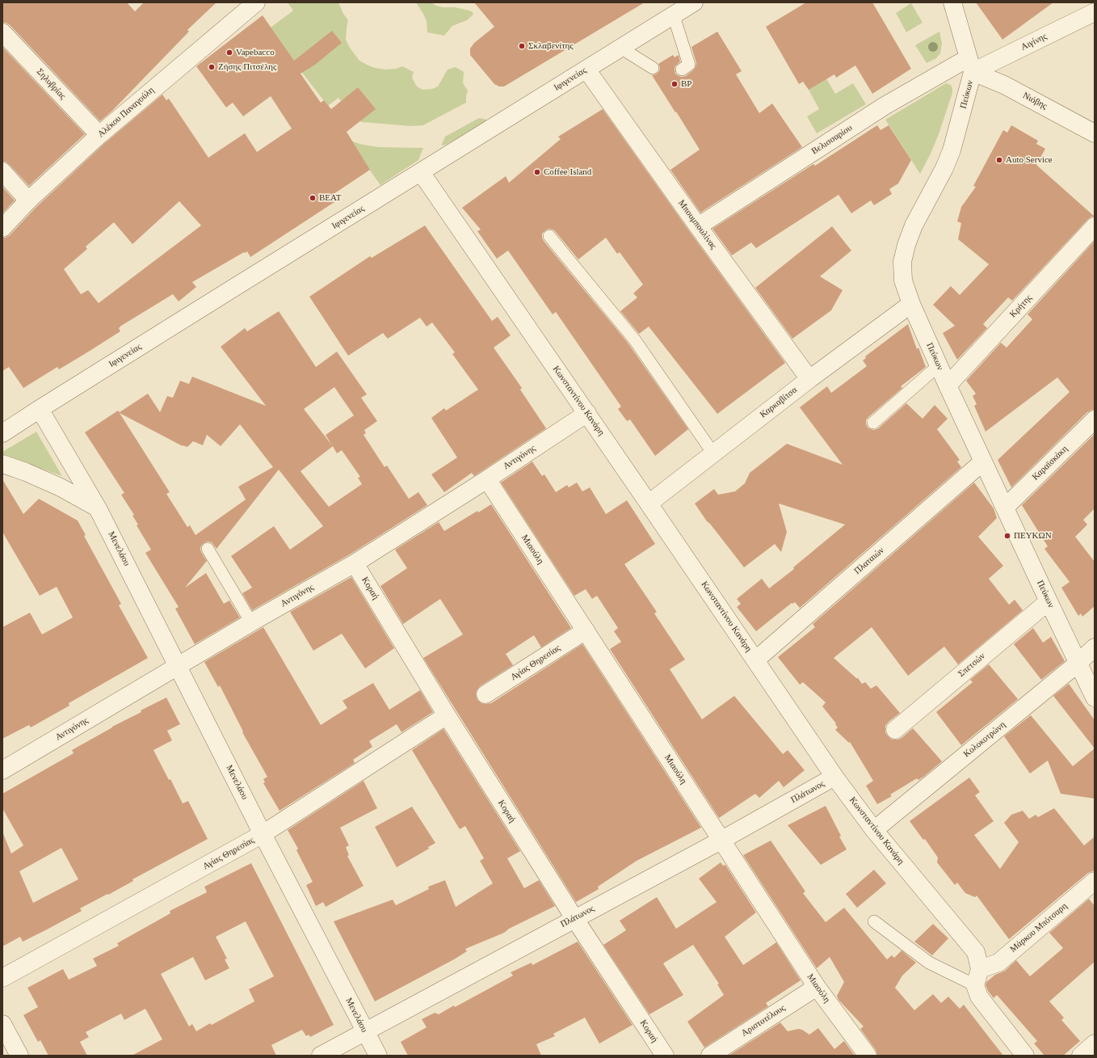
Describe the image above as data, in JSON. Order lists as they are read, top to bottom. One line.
{"streets":{"street":["Αιγίνης","Ιφιγενείας","Σηλυβρίας","Πεύκων","Νιόβης","Αλέκου Παναγούλη","Βελισσαρίου","Μπουμπουλίνας","Κρήτης","Κωνσταντίνου Κανάρη","Καρκαβίτσα","Αντιγόνης","Καραϊσκάκη","Μενελάου","Μιαούλη","Πλαταιών","Κοραή","Αγίας Θηρεσίας","Σπετσών","Κολοκοτρώνη","Πλάτωνος","Μάρκου Μπότσαρη","Αριστοτέλους"]},"crossings":[["Αιγίνης","Πεύκων"],["Αιγίνης","Νιόβης"],["Αιγίνης","Βελισσαρίου"],["Ιφιγενείας","Μπουμπουλίνας"],["Ιφιγενείας","Κωνσταντίνου Κανάρη"],["Ιφιγενείας","Μενελάου"],["Σηλυβρίας","Αλέκου Παναγούλη"],["Πεύκων","Νιόβης"],["Πεύκων","Βελισσαρίου"],["Πεύκων","Κρήτης"],["Πεύκων","Καρκαβίτσα"],["Πεύκων","Καραϊσκάκη"],["Πεύκων","Πλαταιών"],["Πεύκων","Σπετσών"],["Πεύκων","Κολοκοτρώνη"],["Νιόβης","Βελισσαρίου"],["Βελισσαρίου","Μπουμπουλίνας"],["Μπουμπουλίνας","Καρκαβίτσα"],["Κωνσταντίνου Κανάρη","Καρκαβίτσα"],["Κωνσταντίνου Κανάρη","Αντιγόνης"],["Κωνσταντίνου Κανάρη","Πλαταιών"],["Κωνσταντίνου Κανάρη","Κολοκοτρώνη"],["Κωνσταντίνου Κανάρη","Πλάτωνος"],["Κωνσταντίνου Κανάρη","Μάρκου Μπότσαρη"],["Αντιγόνης","Μενελάου"],["Αντιγόνης","Μιαούλη"],["Αντιγόνης","Κοραή"],["Μενελάου","Αγίας Θηρεσίας"],["Μενελάου","Πλάτωνος"],["Μιαούλη","Αγίας Θηρεσίας"],["Μιαούλη","Πλάτωνος"],["Μιαούλη","Αριστοτέλους"],["Κοραή","Αγίας Θηρεσίας"],["Κοραή","Πλάτωνος"]],"places":["Σκλαβενίτης","Vapebacco","Ζήσης Πιτσέλης","BP","Auto Service","Coffee Island","ΒΕΑΤ","ΠΕΥΚΩΝ"]}
